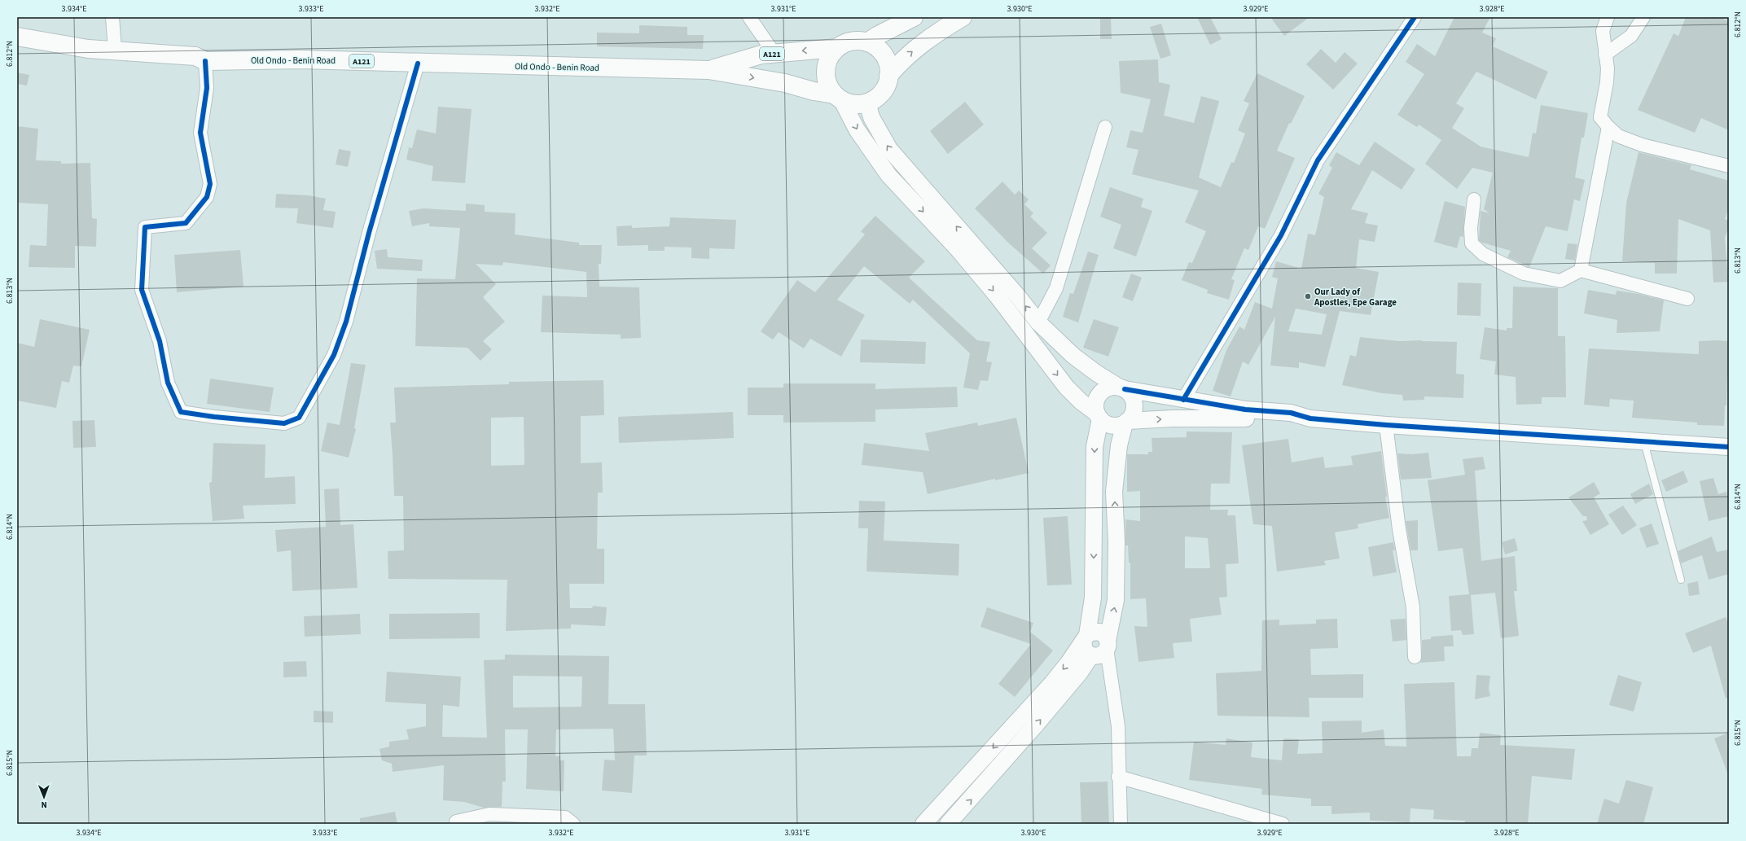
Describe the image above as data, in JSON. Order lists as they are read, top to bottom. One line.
{"streets":{"main road":["A121","Old Ondo - Benin Road"]},"places":["Our Lady of Apostles, Epe Garage"],"north":"bottom","coordinates":["3.934°E","3.933°E","3.932°E","3.931°E","3.930°E","3.929°E","3.928°E","6.812°N","6.813°N","6.814°N","6.815°N"]}
